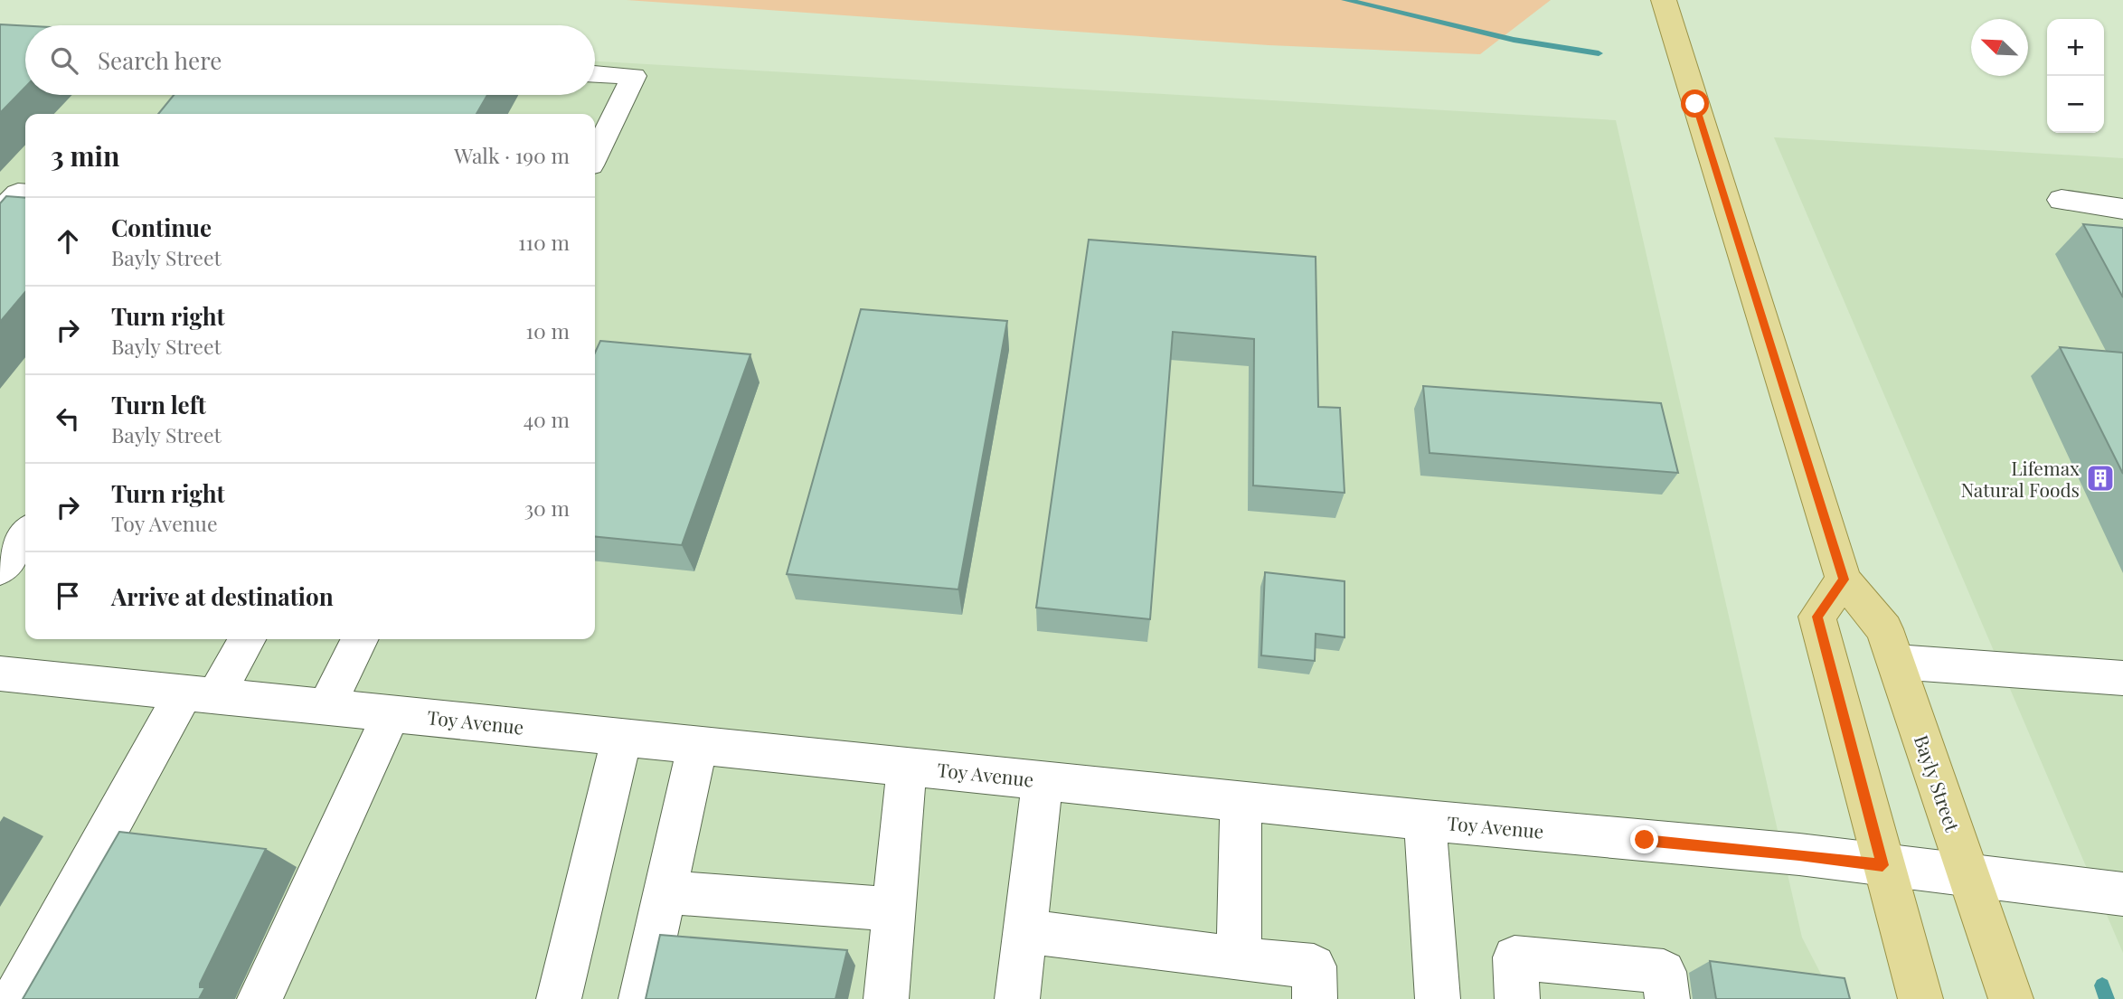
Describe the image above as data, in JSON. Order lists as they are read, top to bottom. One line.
{"streets":{"main road":["Bayly Street"],"street":["Toy Avenue"]},"crossings":[["Toy Avenue","Bayly Street"]],"places":{"building":["Lifemax Natural Foods"]},"north":"top left","page":{"map_buttons":["+","−"],"search":"Search here","heading":["3 min","Walk · 190 m"],"list":[["Continue","Bayly Street","110 m"],["Turn right","Bayly Street","10 m"],["Turn left","Bayly Street","40 m"],["Turn right","Toy Avenue","30 m"],"Arrive at destination"]}}
